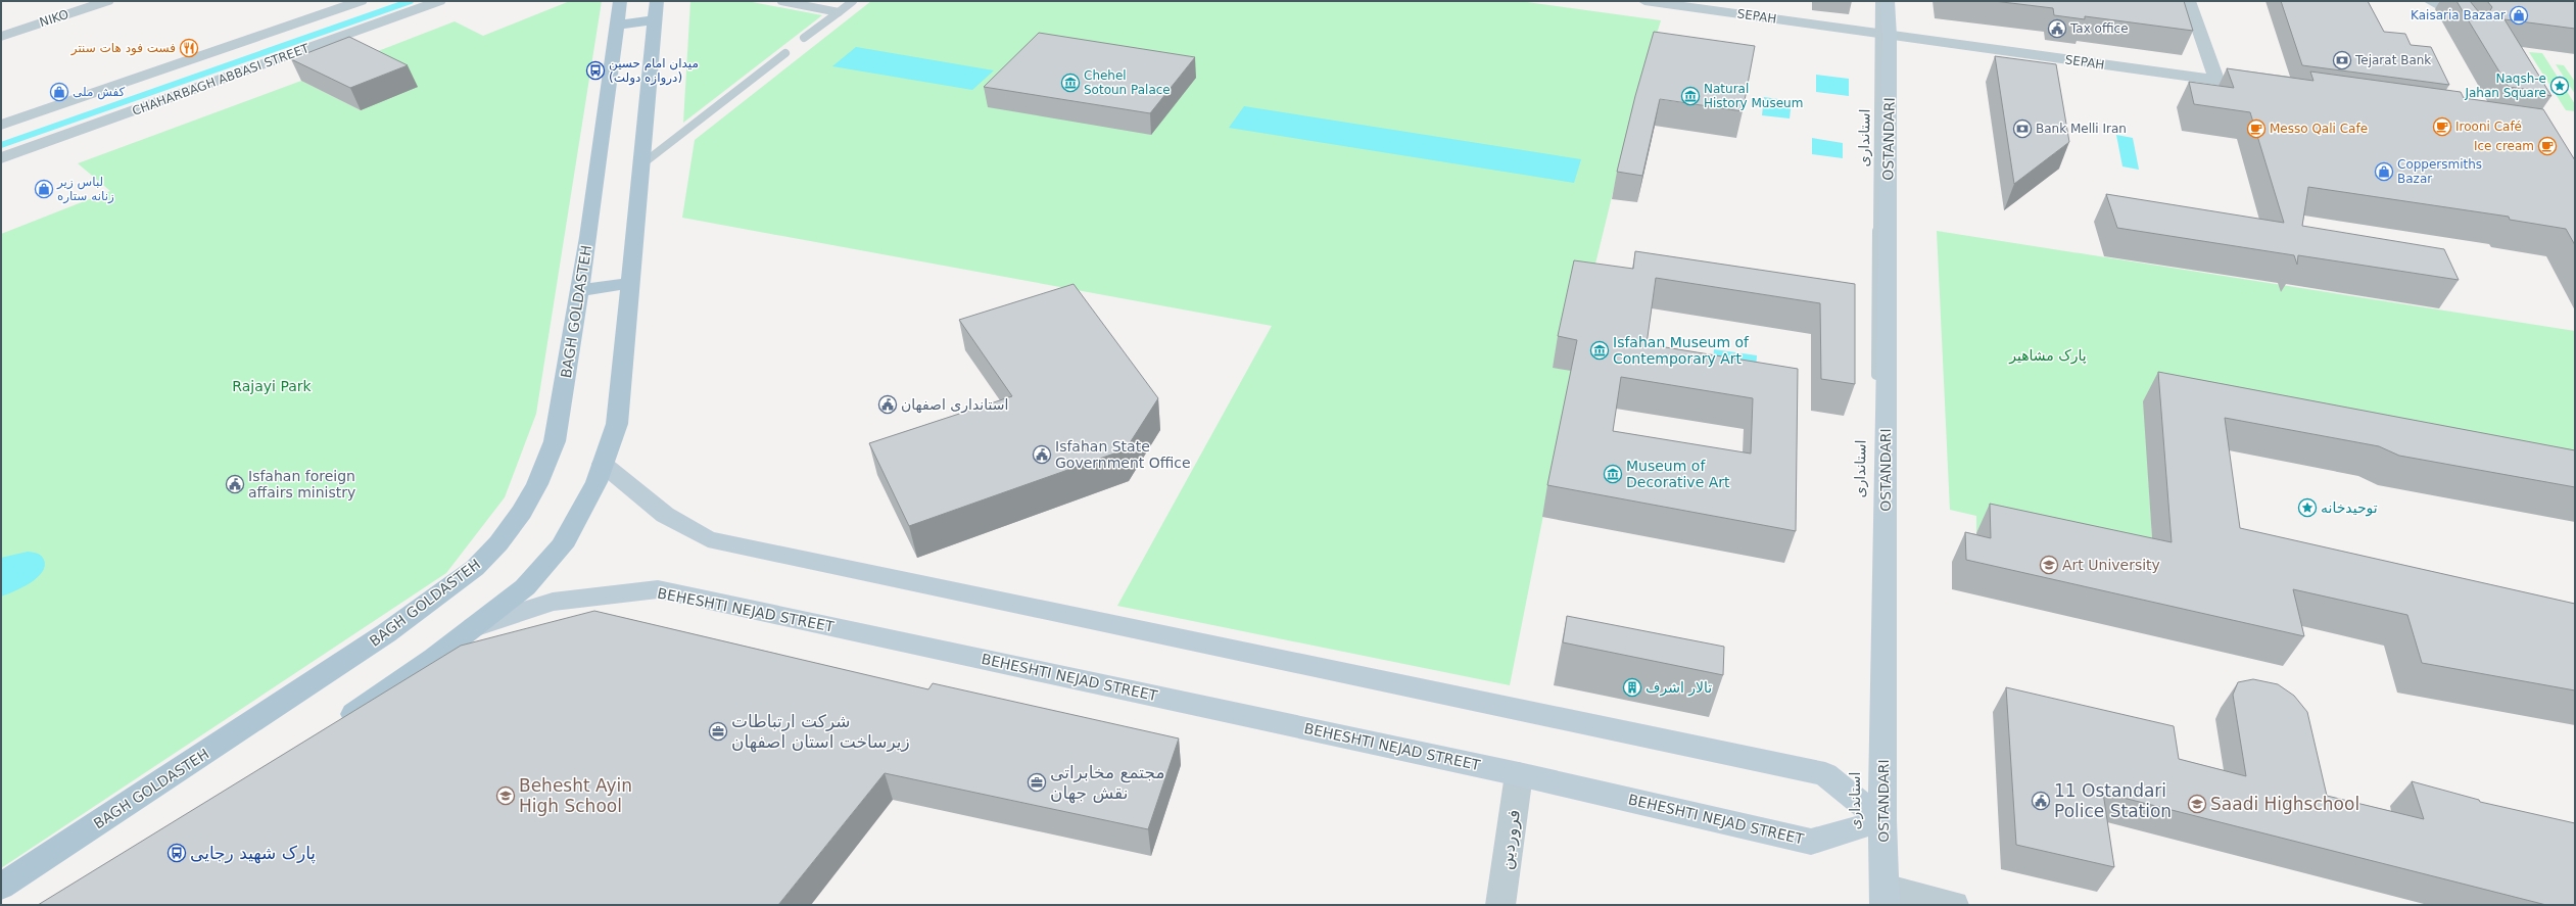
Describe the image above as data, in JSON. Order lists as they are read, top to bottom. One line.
{"streets":{"main road":["OSTANDARI","BAGH GOLDASTEH","BEHESHTI NEJAD STREET"],"street":["SEPAH","NIKO","CHAHARBAGH ABBASI STREET","فروردین"],"lane":["استانداری"]},"crossings":[["SEPAH","استانداری"],["SEPAH","OSTANDARI"],["استانداری","OSTANDARI"],["استانداری","BEHESHTI NEJAD STREET"],["OSTANDARI","BEHESHTI NEJAD STREET"],["BEHESHTI NEJAD STREET","فروردین"]],"parks":["پارک مشاهیر","Rajayi Park"],"places":{"shop":["Kaisaria Bazaar","کفش ملی","Coppersmiths Bazar","لباس زیر زنانه ستاره"],"public building":["Tax office","استانداری اصفهان","Isfahan State Government Office","Isfahan foreign affairs ministry","11 Ostandari Police Station"],"restaurant":["فست فود هات سنتر"],"bank":["Tejarat Bank","Bank Melli Iran"],"bus stop":["میدان امام حسین (دروازه دولت)","پارک شهید رجایی"],"museum":["Chehel Sotoun Palace","Natural History Museum","Isfahan Museum of Contemporary Art","Museum of Decorative Art"],"place":["Naqsh-e Jahan Square","توحیدخانه"],"cafe":["Irooni Café","Messo Qali Cafe","Ice cream"],"school or university":["Art University","Behesht Ayin High School","Saadi Highschool"],"building":["تالار اشرف"],"office":["شرکت ارتباطات زیرساخت استان اصفهان","مجتمع مخابراتی نقش جهان"]}}
